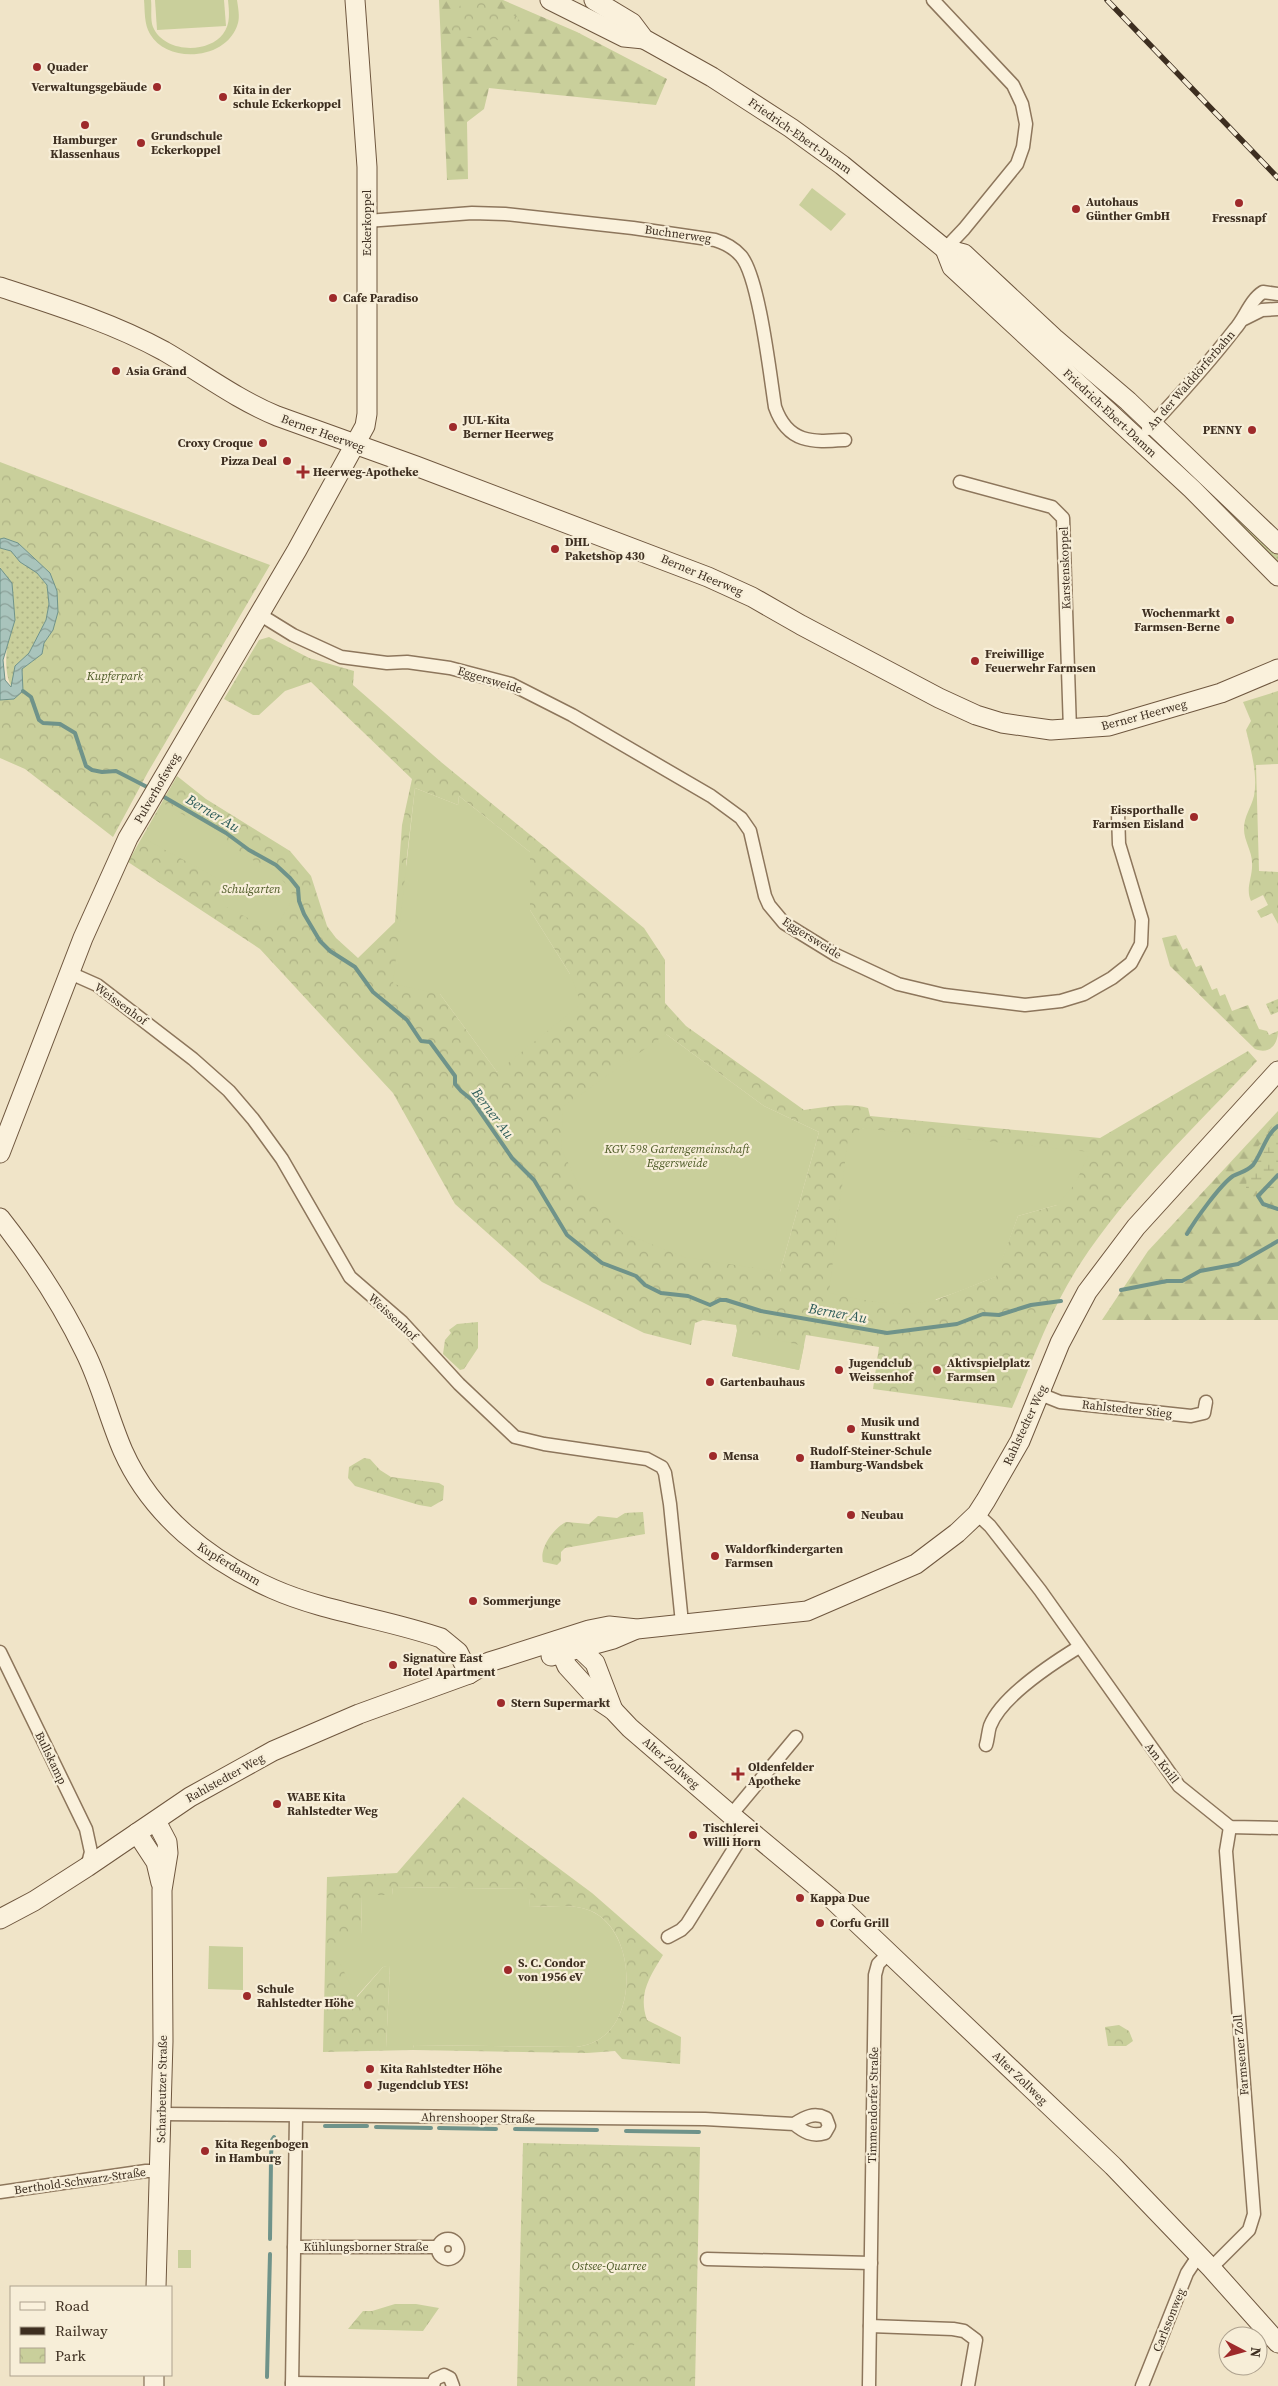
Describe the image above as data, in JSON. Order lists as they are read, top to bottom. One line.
{"streets":{"street":["Friedrich-Ebert-Damm","Eckerkoppel","Buchnerweg","An der Walddörferbahn","Berner Heerweg","Karstenskoppel","Eggersweide","Pulverhofsweg","Weissenhof","Rahlstedter Stieg","Rahlstedter Weg","Kupferdamm","Bullskamp","Alter Zollweg","Am Knill","Farmsener Zoll","Scharbeutzer Straße","Timmendorfer Straße","Ahrenshooper Straße","Berthold-Schwarz-Straße","Kühlungsborner Straße","Carlssonweg"]},"crossings":[["Friedrich-Ebert-Damm","An der Walddörferbahn"],["Eckerkoppel","Buchnerweg"],["Eckerkoppel","Berner Heerweg"],["Eckerkoppel","Pulverhofsweg"],["Berner Heerweg","Karstenskoppel"],["Berner Heerweg","Pulverhofsweg"],["Eggersweide","Pulverhofsweg"],["Pulverhofsweg","Weissenhof"],["Weissenhof","Rahlstedter Weg"],["Rahlstedter Stieg","Rahlstedter Weg"],["Rahlstedter Weg","Kupferdamm"],["Rahlstedter Weg","Bullskamp"],["Rahlstedter Weg","Alter Zollweg"],["Rahlstedter Weg","Am Knill"],["Rahlstedter Weg","Scharbeutzer Straße"],["Alter Zollweg","Farmsener Zoll"],["Alter Zollweg","Timmendorfer Straße"],["Alter Zollweg","Carlssonweg"],["Am Knill","Farmsener Zoll"],["Farmsener Zoll","Carlssonweg"],["Scharbeutzer Straße","Ahrenshooper Straße"],["Scharbeutzer Straße","Berthold-Schwarz-Straße"],["Ahrenshooper Straße","Kühlungsborner Straße"]],"water":["Berner Au"],"parks":["Kupferpark","Schulgarten","KGV 598 Gartengemeinschaft Eggersweide","Ostsee-Quarree"],"places":{"other":["Quader","Verwaltungsgebäude","Kita in der schule Eckerkoppel","Hamburger Klassenhaus","Grundschule Eckerkoppel","Fressnapf","Autohaus Günther GmbH","Cafe Paradiso","Asia Grand","JUL-Kita Berner Heerweg","PENNY","Croxy Croque","Pizza Deal","DHL Paketshop 430","Wochenmarkt Farmsen-Berne","Freiwillige Feuerwehr Farmsen","Eissporthalle Farmsen Eisland","Jugendclub Weissenhof","Aktivspielplatz Farmsen","Gartenbauhaus","Musik und Kunsttrakt","Mensa","Rudolf-Steiner-Schule Hamburg-Wandsbek","Neubau","Waldorfkindergarten Farmsen","Sommerjunge","Signature East Hotel Apartment","Stern Supermarkt","WABE Kita Rahlstedter Weg","Tischlerei Willi Horn","Kappa Due","Corfu Grill","S. C. Condor von 1956 eV","Schule Rahlstedter Höhe","Kita Rahlstedter Höhe","Jugendclub YES!","Kita Regenbogen in Hamburg"],"health":["Heerweg-Apotheke","Oldenfelder Apotheke"]},"legend":["Road","Railway","Park"],"north":"right"}
